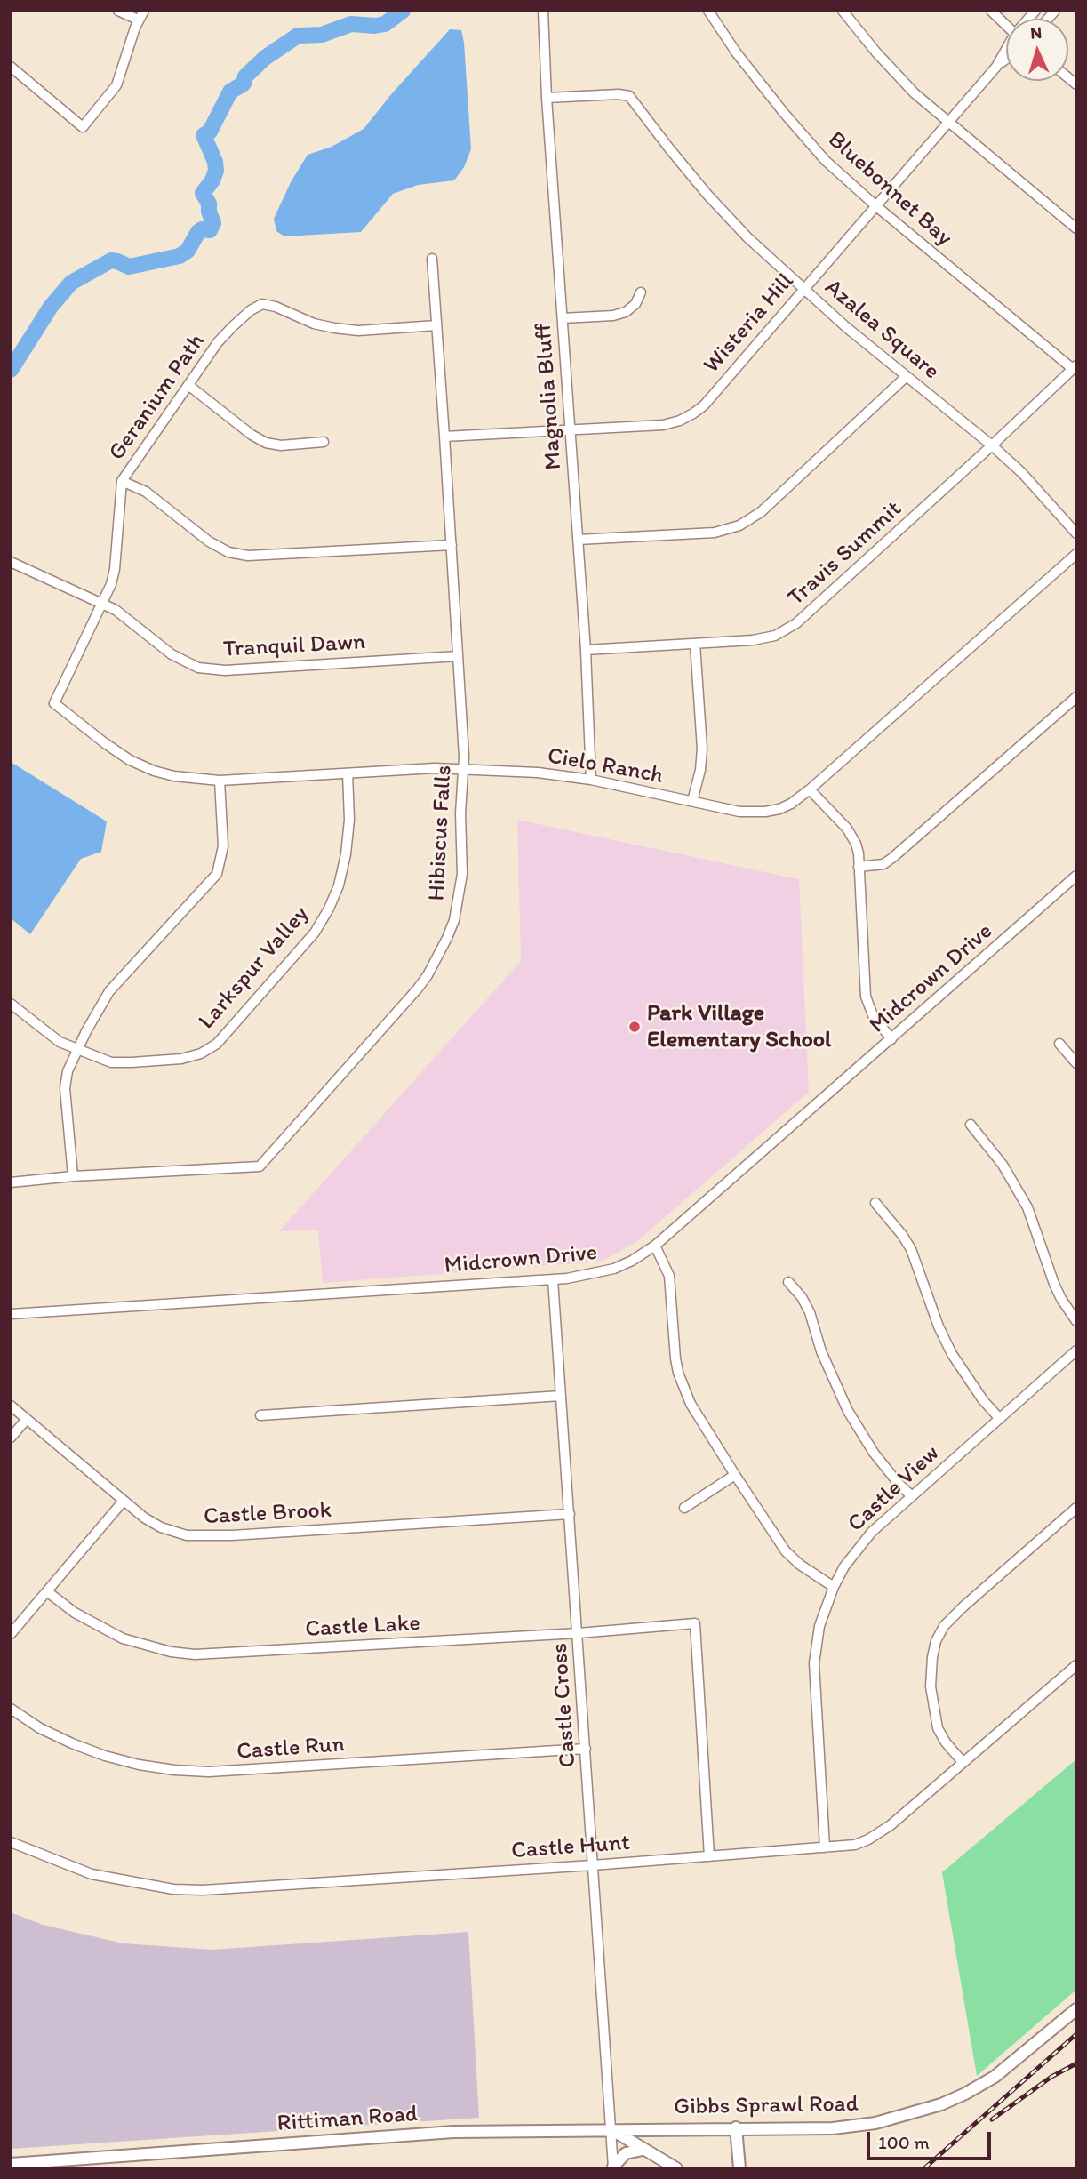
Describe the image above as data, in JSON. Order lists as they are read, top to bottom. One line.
{"streets":{"main road":["Gibbs Sprawl Road","Rittiman Road"],"street":["Bluebonnet Bay","Wisteria Hill","Azalea Square","Magnolia Bluff","Geranium Path","Travis Summit","Tranquil Dawn","Cielo Ranch","Hibiscus Falls","Larkspur Valley","Midcrown Drive","Castle View","Castle Brook","Castle Lake","Castle Cross","Castle Run","Castle Hunt"]},"crossings":[["Bluebonnet Bay","Wisteria Hill"],["Bluebonnet Bay","Travis Summit"],["Wisteria Hill","Azalea Square"],["Wisteria Hill","Magnolia Bluff"],["Wisteria Hill","Hibiscus Falls"],["Azalea Square","Magnolia Bluff"],["Azalea Square","Travis Summit"],["Magnolia Bluff","Travis Summit"],["Magnolia Bluff","Cielo Ranch"],["Geranium Path","Tranquil Dawn"],["Geranium Path","Cielo Ranch"],["Geranium Path","Hibiscus Falls"],["Tranquil Dawn","Hibiscus Falls"],["Cielo Ranch","Hibiscus Falls"],["Cielo Ranch","Larkspur Valley"],["Midcrown Drive","Castle Cross"],["Castle View","Castle Hunt"],["Castle Brook","Castle Cross"],["Castle Lake","Castle Cross"],["Castle Lake","Castle Hunt"],["Castle Cross","Castle Run"],["Castle Cross","Castle Hunt"],["Castle Cross","Gibbs Sprawl Road"],["Castle Cross","Rittiman Road"],["Gibbs Sprawl Road","Rittiman Road"]],"places":["Park Village Elementary School"],"scale_bar":"100 m","north":"top"}
